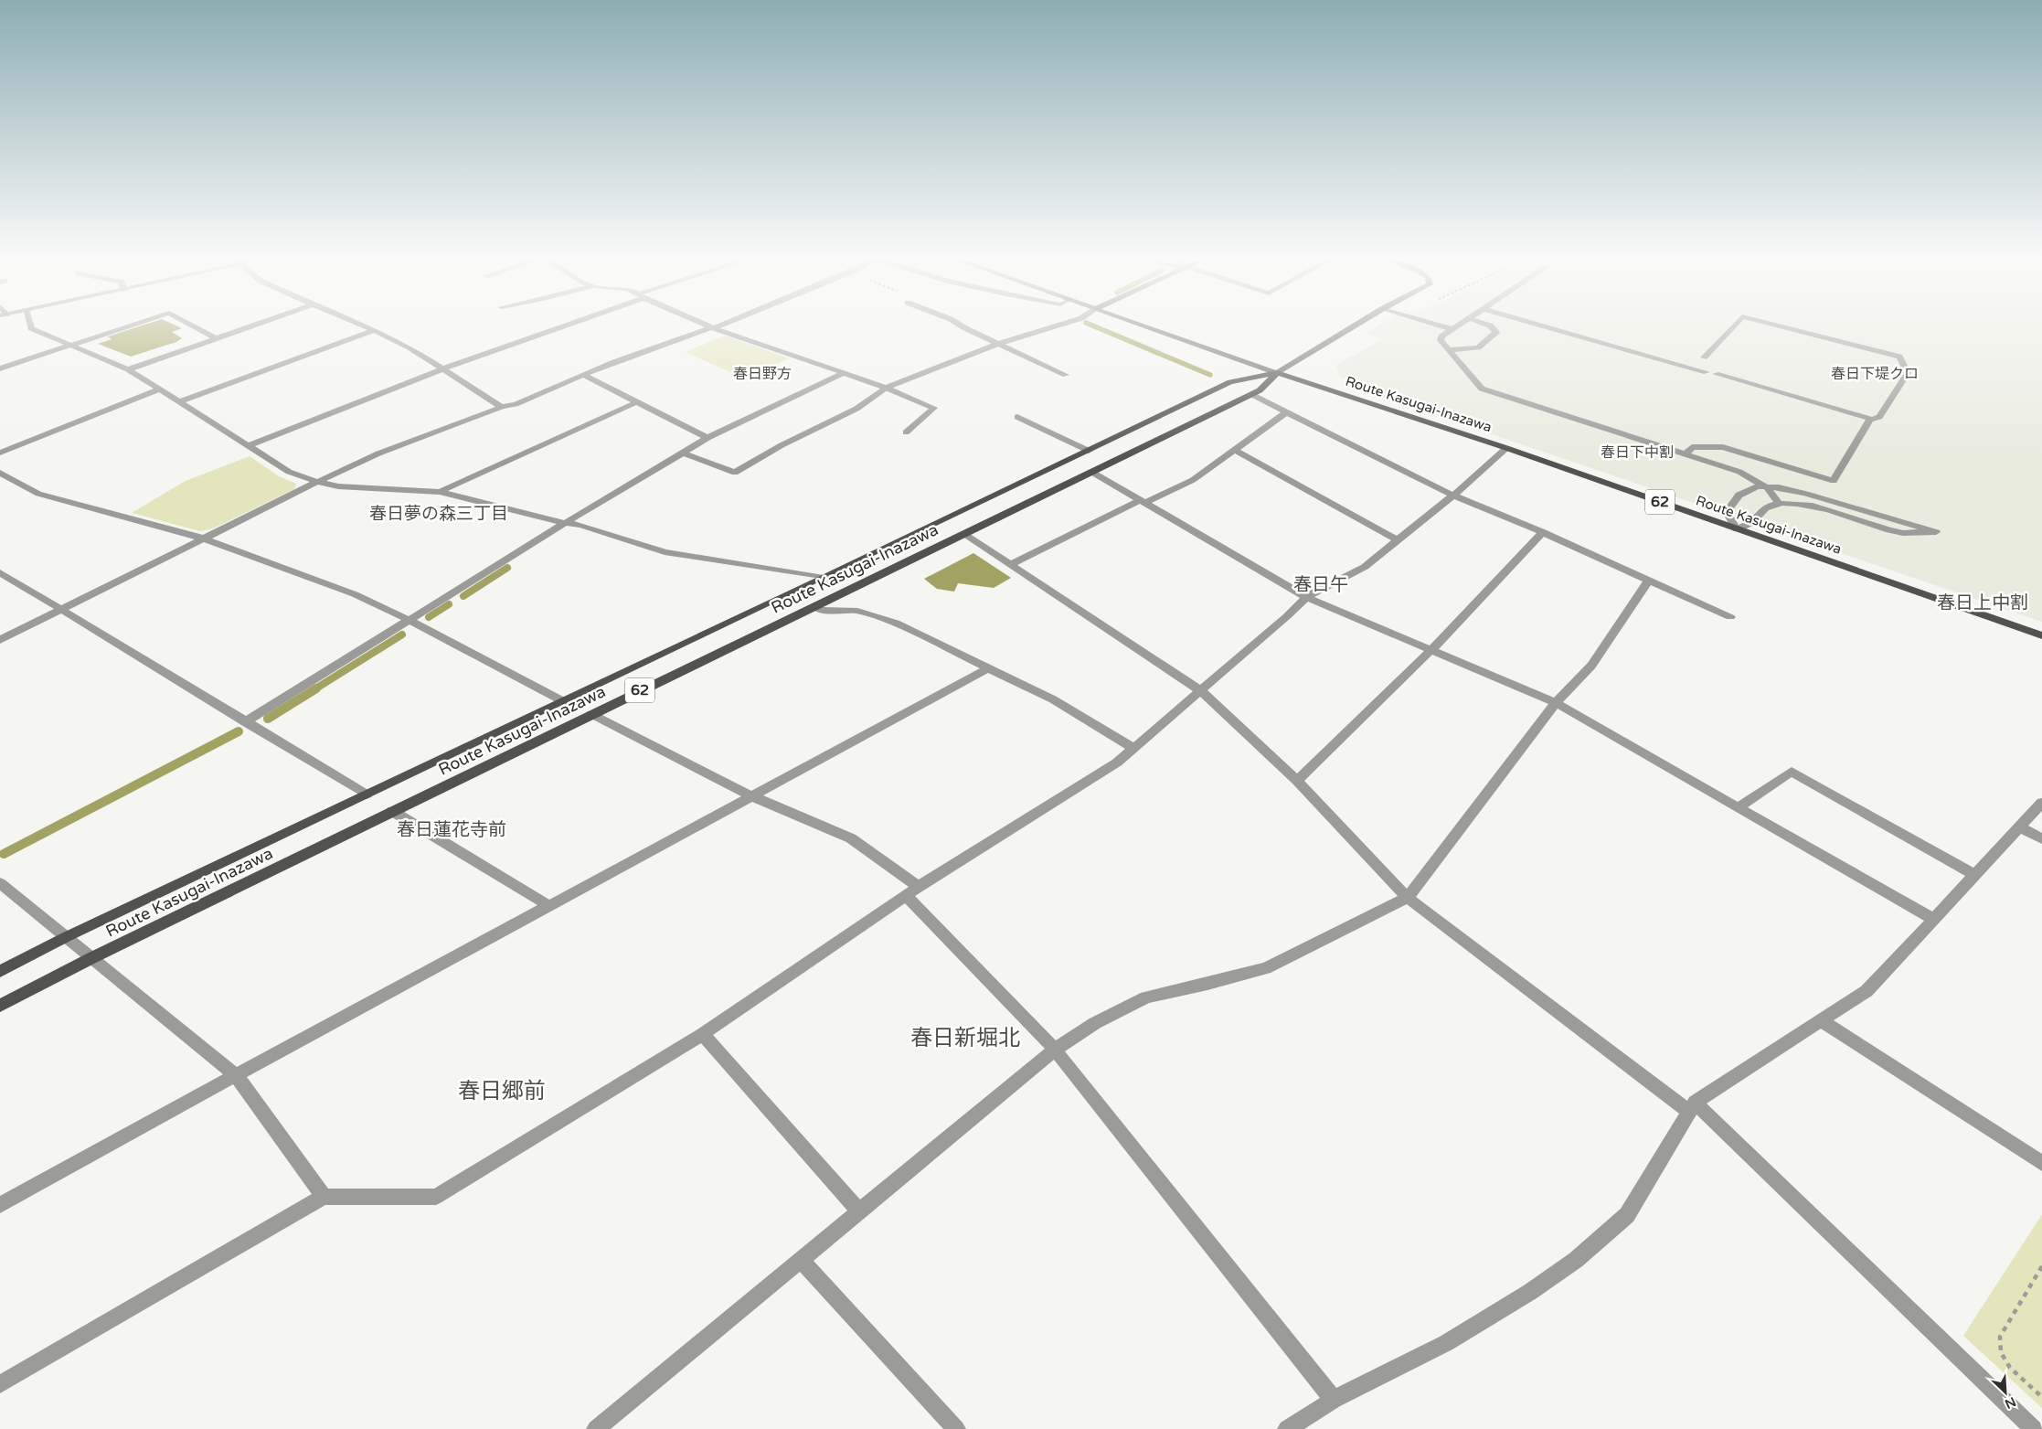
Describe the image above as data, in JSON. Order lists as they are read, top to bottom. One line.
{"streets":{"main road":["Route Kasugai-Inazawa","62"]},"districts":["春日野方","春日下堤クロ","春日下中割","春日夢の森三丁目","春日午","春日上中割","春日蓮花寺前","春日新堀北","春日郷前"],"north":"bottom right"}
